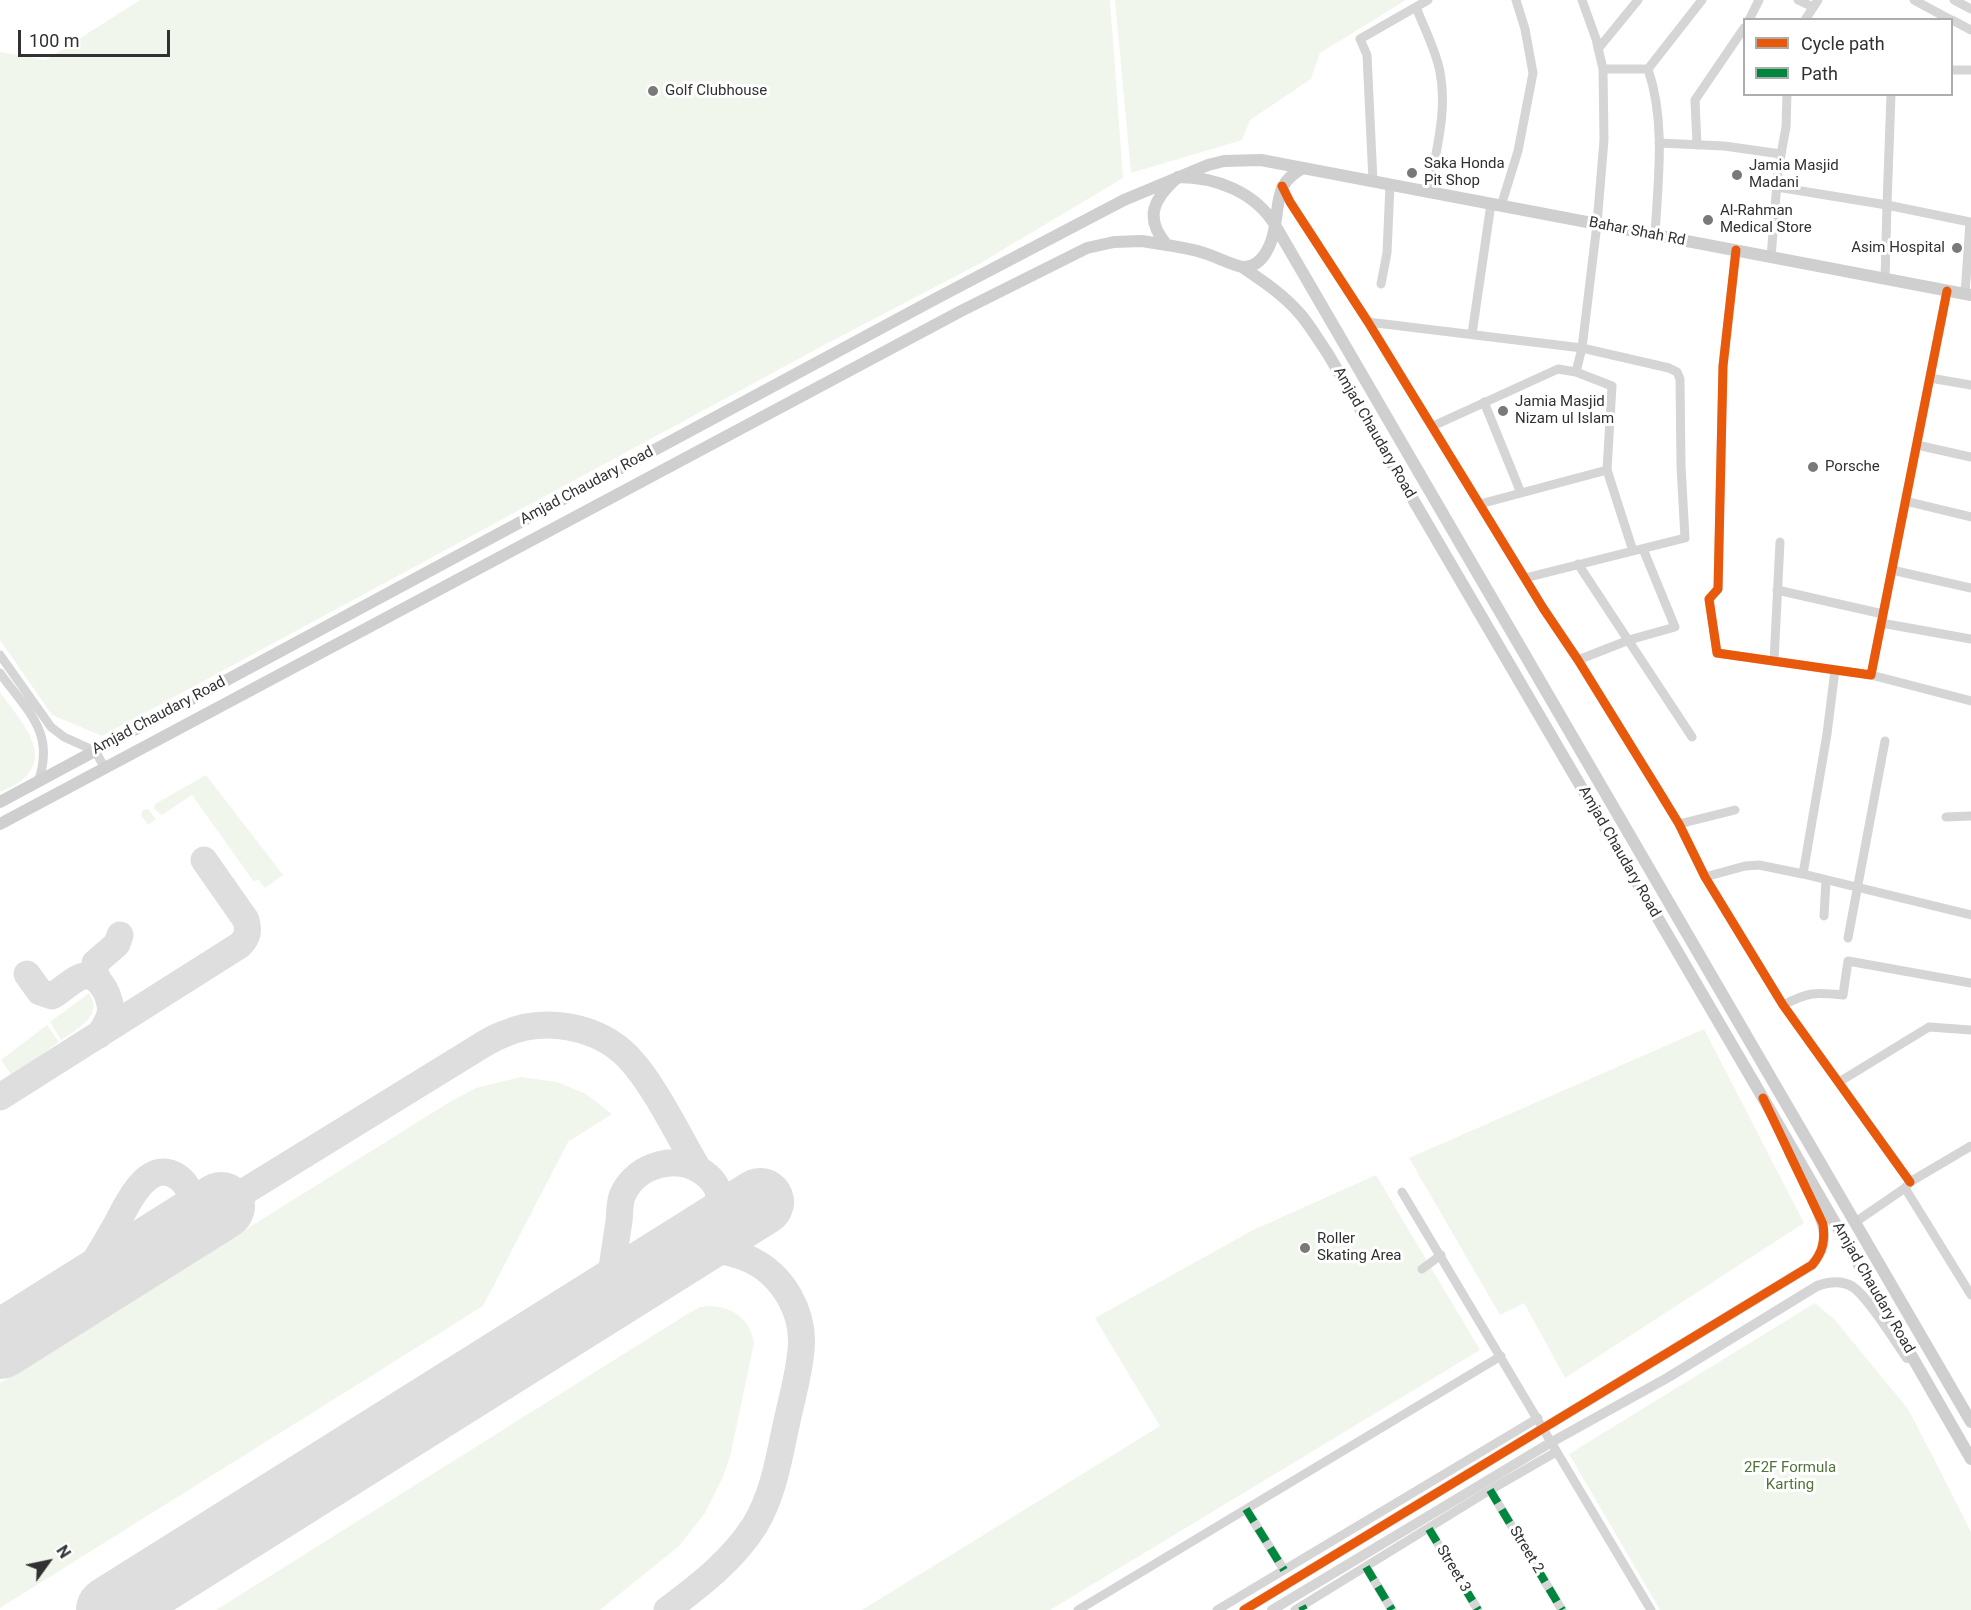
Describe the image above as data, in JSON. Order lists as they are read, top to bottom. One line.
{"streets":{"main road":["Bahar Shah Rd","Amjad Chaudary Road"],"street":["Street 2","Street 3"]},"crossings":[["Bahar Shah Rd","Amjad Chaudary Road"]],"parks":["2F2F Formula Karting"],"places":["Golf Clubhouse","Saka Honda Pit Shop","Jamia Masjid Madani","Al-Rahman Medical Store","Asim Hospital","Jamia Masjid Nizam ul Islam","Porsche","Roller Skating Area"],"legend":["Cycle path","Path"],"scale_bar":"100 m","north":"top right"}
